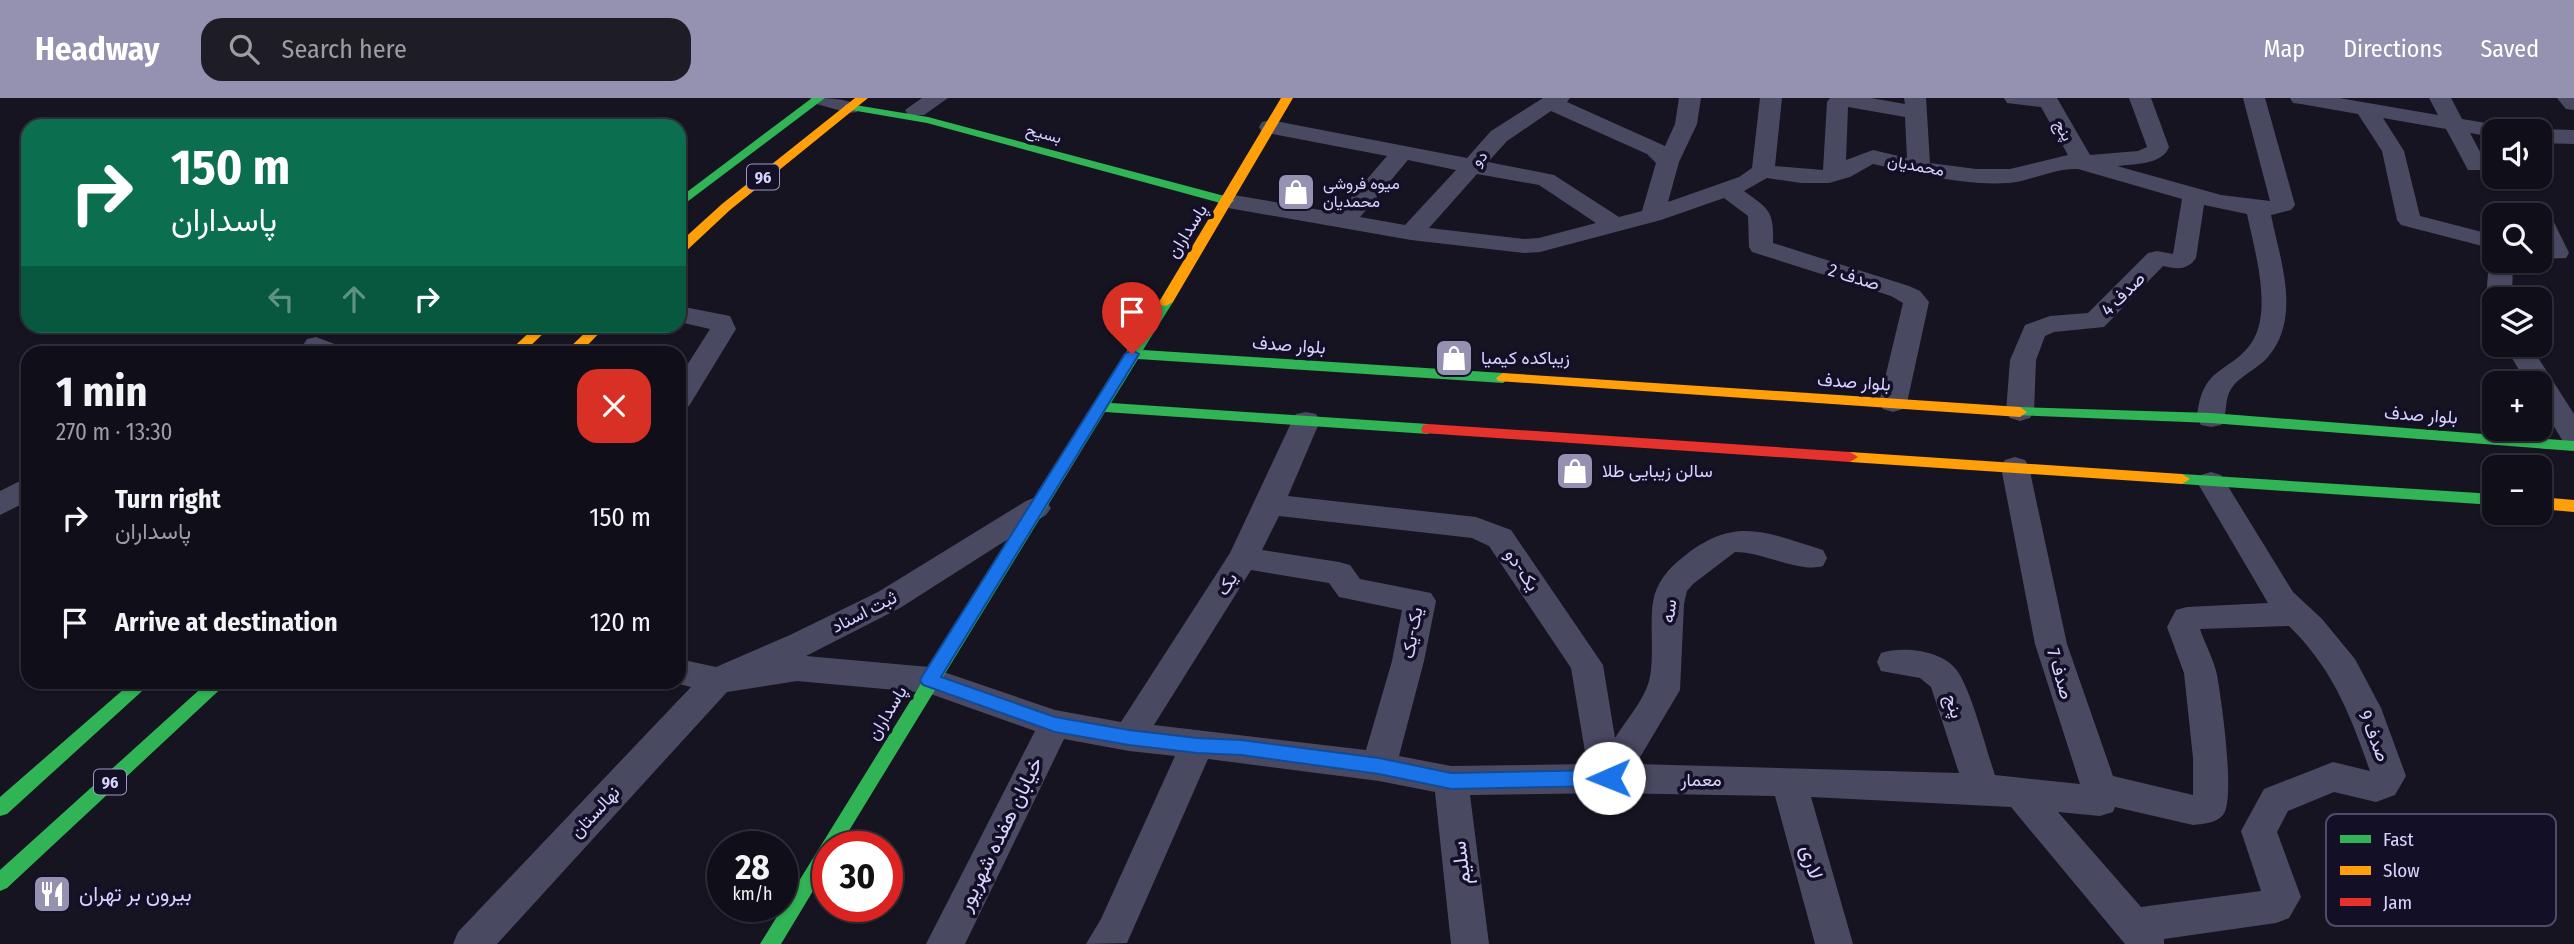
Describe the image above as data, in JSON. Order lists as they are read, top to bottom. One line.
{"streets":{"main road":["بسیح","96","پاسداران","بلوار صدف"],"street":["پنج","دو","محمدیان","صدف 2","صدف 4","یک-دو","یک","سه","ثبت اسناد","یک-یک","صدف 7","صدف 9","معمار","نهالستان","خیابان هفده شهریور","لاری","سلیم"]},"crossings":[["پنج","محمدیان"],["پنج","معمار"],["بسیح","96"],["بسیح","پاسداران"],["محمدیان","صدف 4"],["پاسداران","بلوار صدف"],["پاسداران","ثبت اسناد"],["پاسداران","معمار"],["صدف 2","بلوار صدف"],["صدف 4","بلوار صدف"],["یک-دو","یک"],["یک-دو","سه"],["یک-دو","معمار"],["یک","یک-یک"],["یک","معمار"],["سه","معمار"],["ثبت اسناد","معمار"],["ثبت اسناد","نهالستان"],["یک-یک","معمار"],["معمار","نهالستان"],["معمار","خیابان هفده شهریور"],["معمار","لاری"],["معمار","سلیم"]],"places":{"shop":["میوه فروشی محمدیان","زیباکده کیمیا","سالن زیبایی طلا"],"restaurant":["بیرون بر تهران"]},"legend":["Fast","Slow","Jam"],"page":{"header":"Headway","search":"Search here","nav":["Map","Directions","Saved"],"map_buttons":["+","−"],"turn":["150 m","پاسداران"],"heading":["1 min","270 m · 13:30"],"list":[{"name":"Turn right","note":"پاسداران","value":"150 m"},{"name":"Arrive at destination","value":"120 m"}],"speed":"28 km/h","limit":"30"}}
